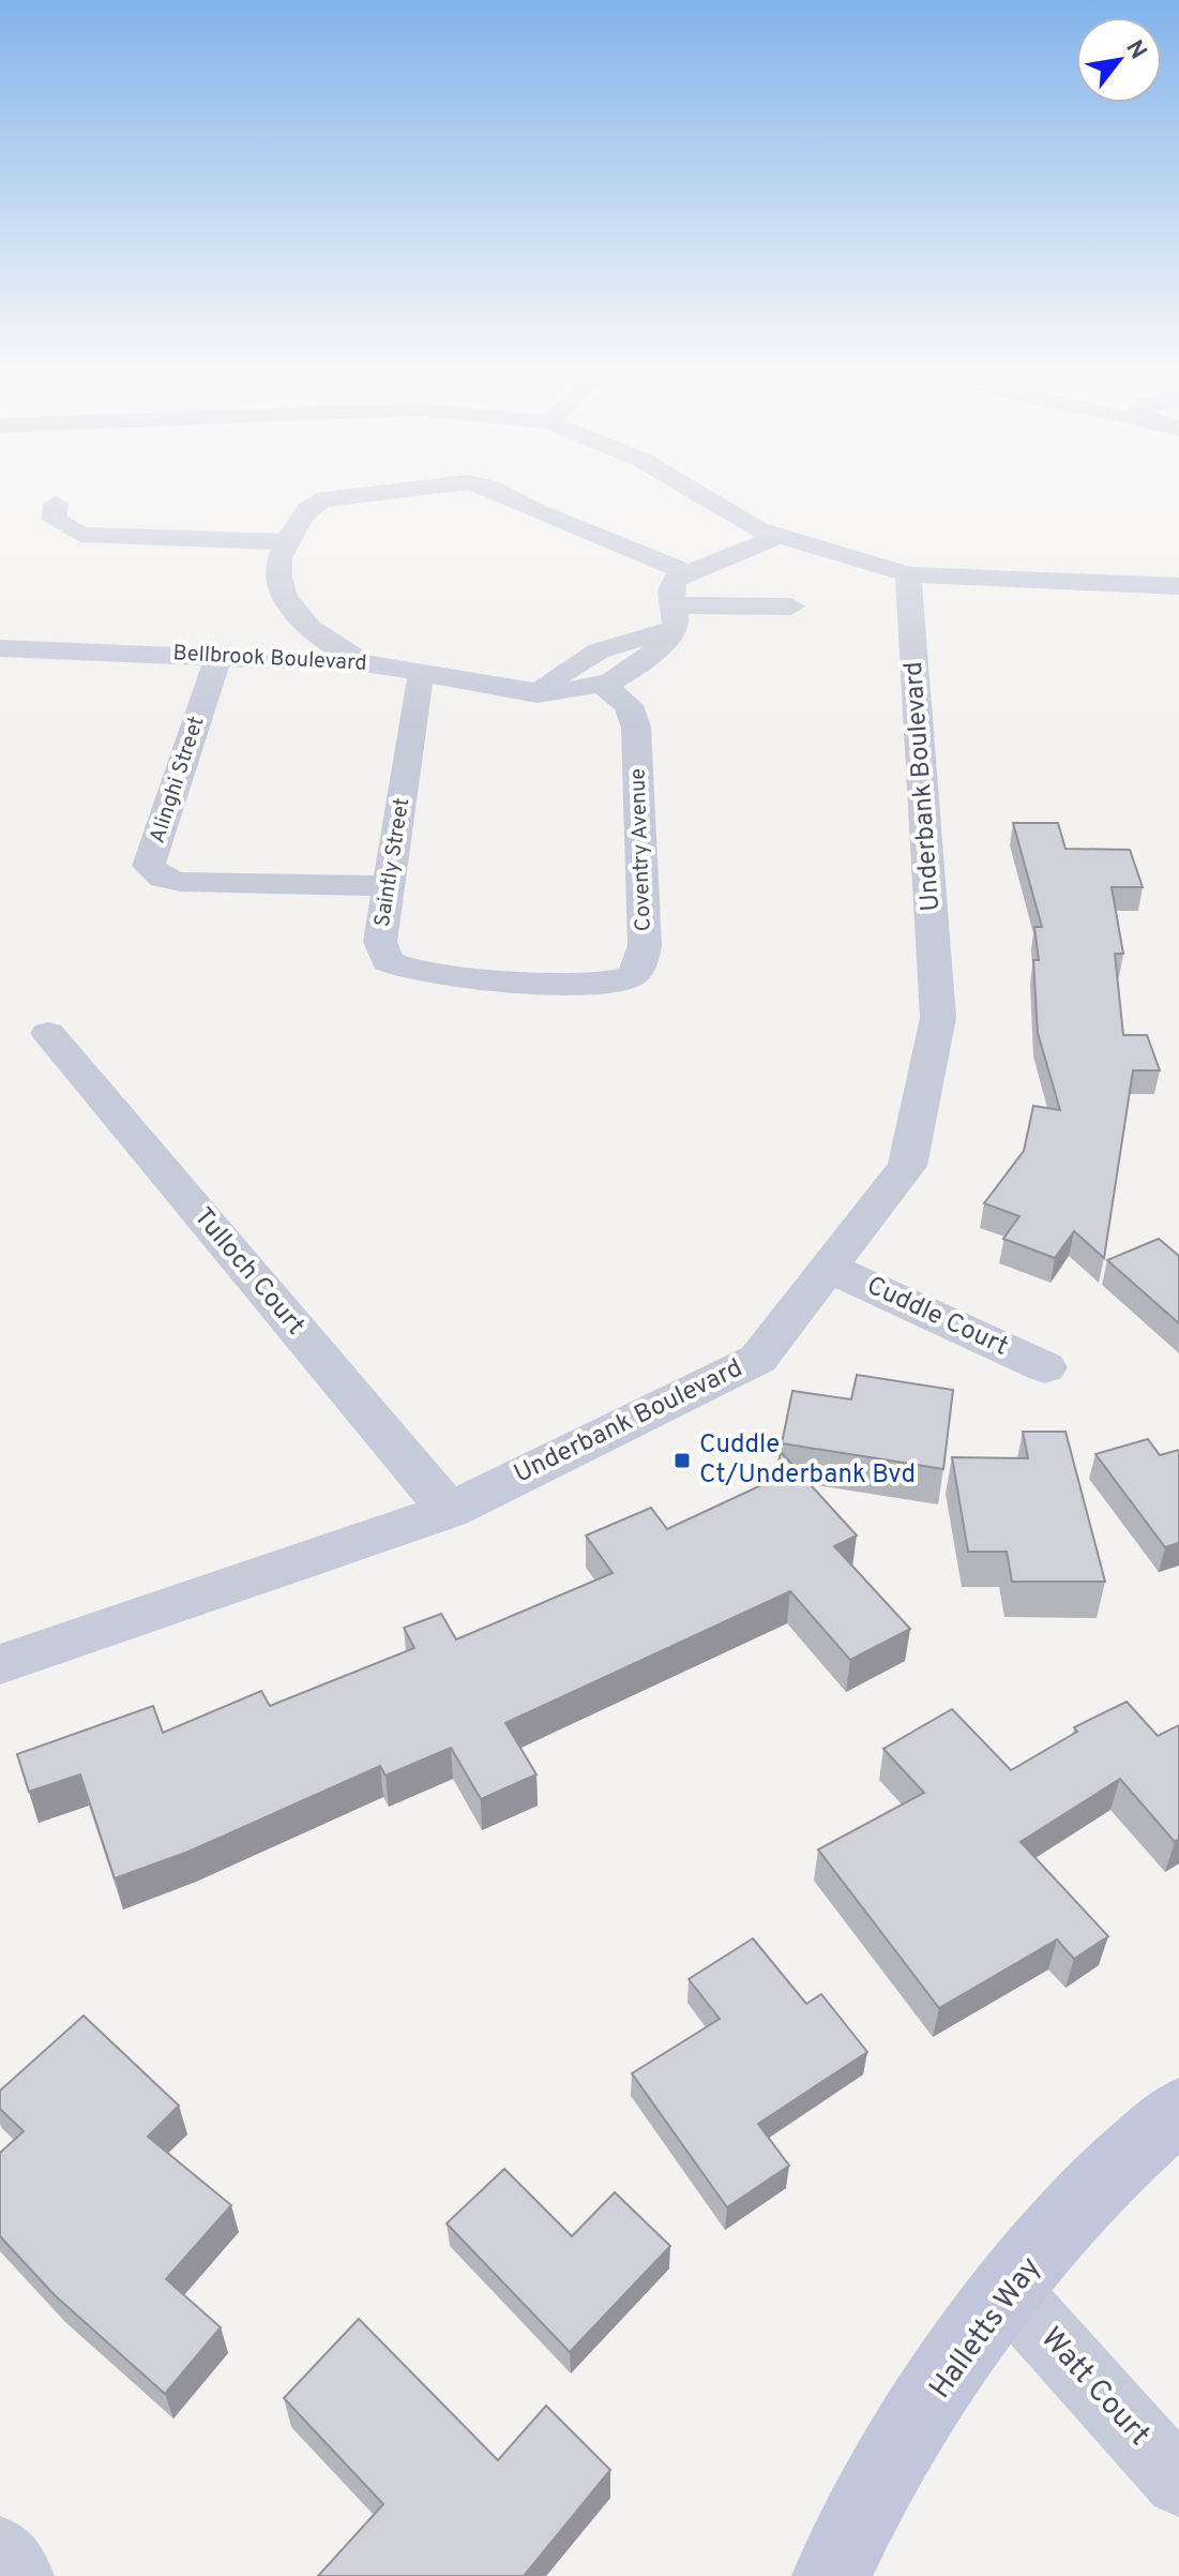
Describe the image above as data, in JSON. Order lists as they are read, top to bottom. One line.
{"streets":{"street":["Bellbrook Boulevard","Alinghi Street","Underbank Boulevard","Coventry Avenue","Saintly Street","Tulloch Court","Cuddle Court","Halletts Way","Watt Court"]},"crossings":[["Bellbrook Boulevard","Alinghi Street"],["Bellbrook Boulevard","Coventry Avenue"],["Bellbrook Boulevard","Saintly Street"],["Alinghi Street","Saintly Street"],["Underbank Boulevard","Tulloch Court"],["Underbank Boulevard","Cuddle Court"],["Coventry Avenue","Saintly Street"],["Halletts Way","Watt Court"]],"places":{"transit":["Cuddle Ct/Underbank Bvd"]},"north":"top right"}
